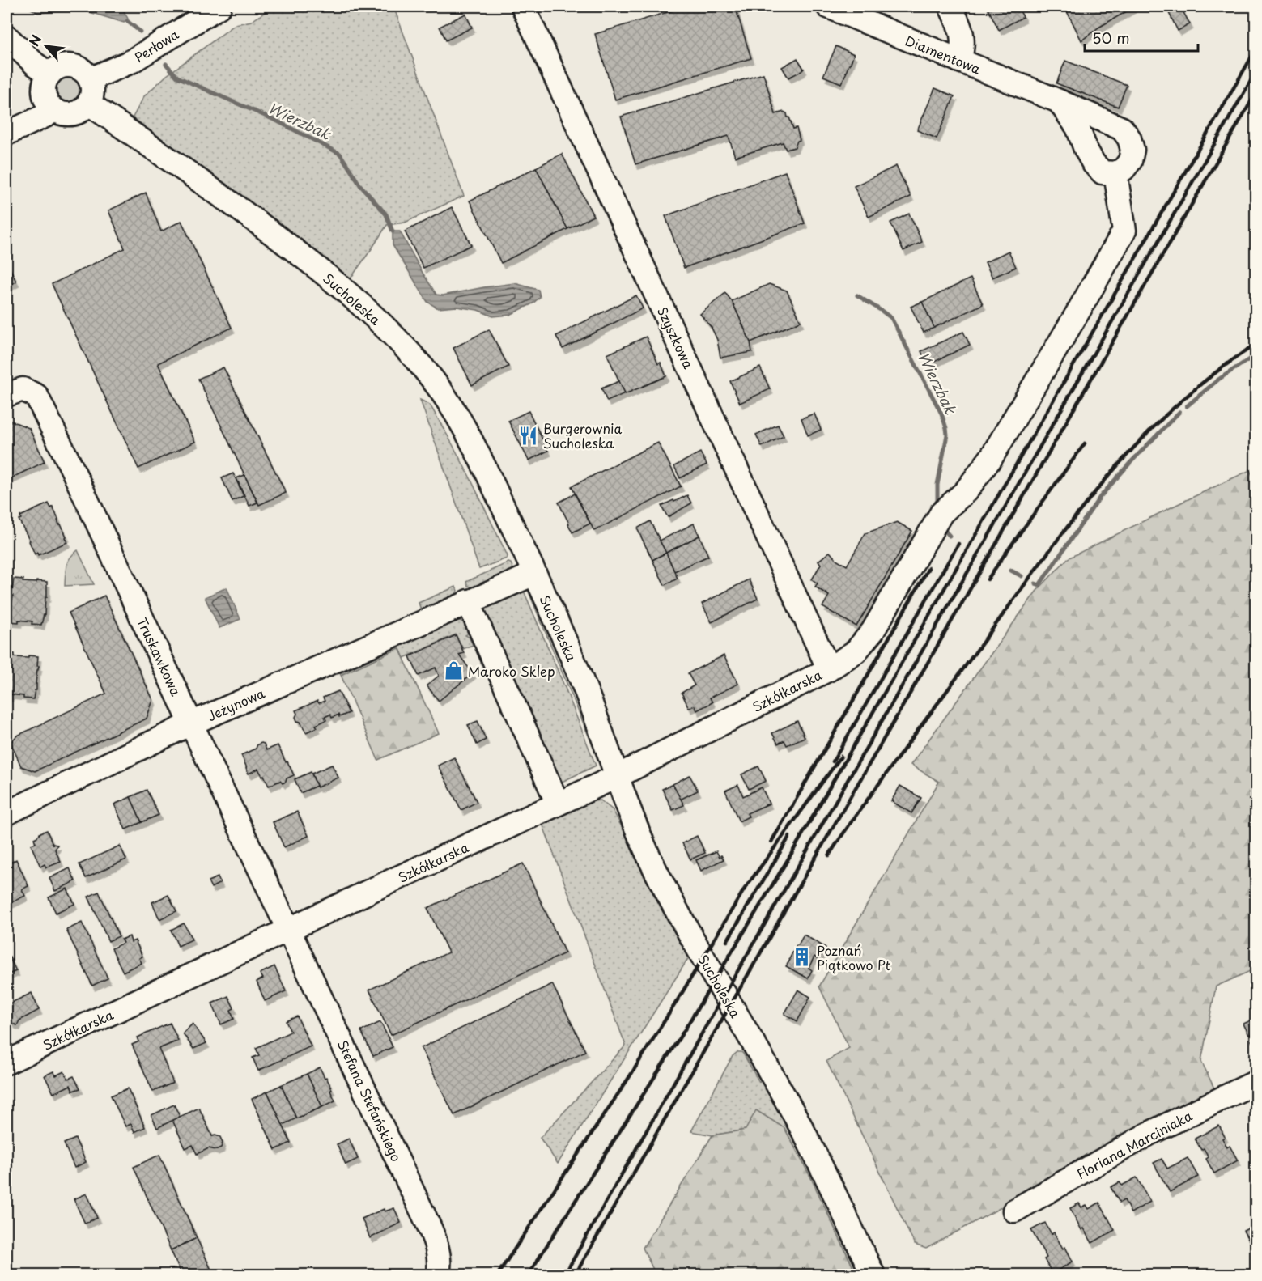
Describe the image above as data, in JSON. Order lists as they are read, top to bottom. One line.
{"streets":{"street":["Perłowa","Diamentowa","Sucholeska","Szyszkowa","Truskawkowa","Szkółkarska","Jeżynowa","Stefana Stefańskiego","Floriana Marciniaka"]},"crossings":[["Perłowa","Sucholeska"],["Diamentowa","Szkółkarska"],["Sucholeska","Szkółkarska"],["Sucholeska","Jeżynowa"],["Szyszkowa","Szkółkarska"],["Truskawkowa","Szkółkarska"],["Truskawkowa","Jeżynowa"],["Truskawkowa","Stefana Stefańskiego"],["Szkółkarska","Stefana Stefańskiego"]],"water":["Wierzbak"],"places":{"restaurant":["Burgerownia Sucholeska"],"shop":["Maroko Sklep"],"building":["Poznań Piątkowo Pt"]},"scale_bar":"50 m","north":"top left"}
